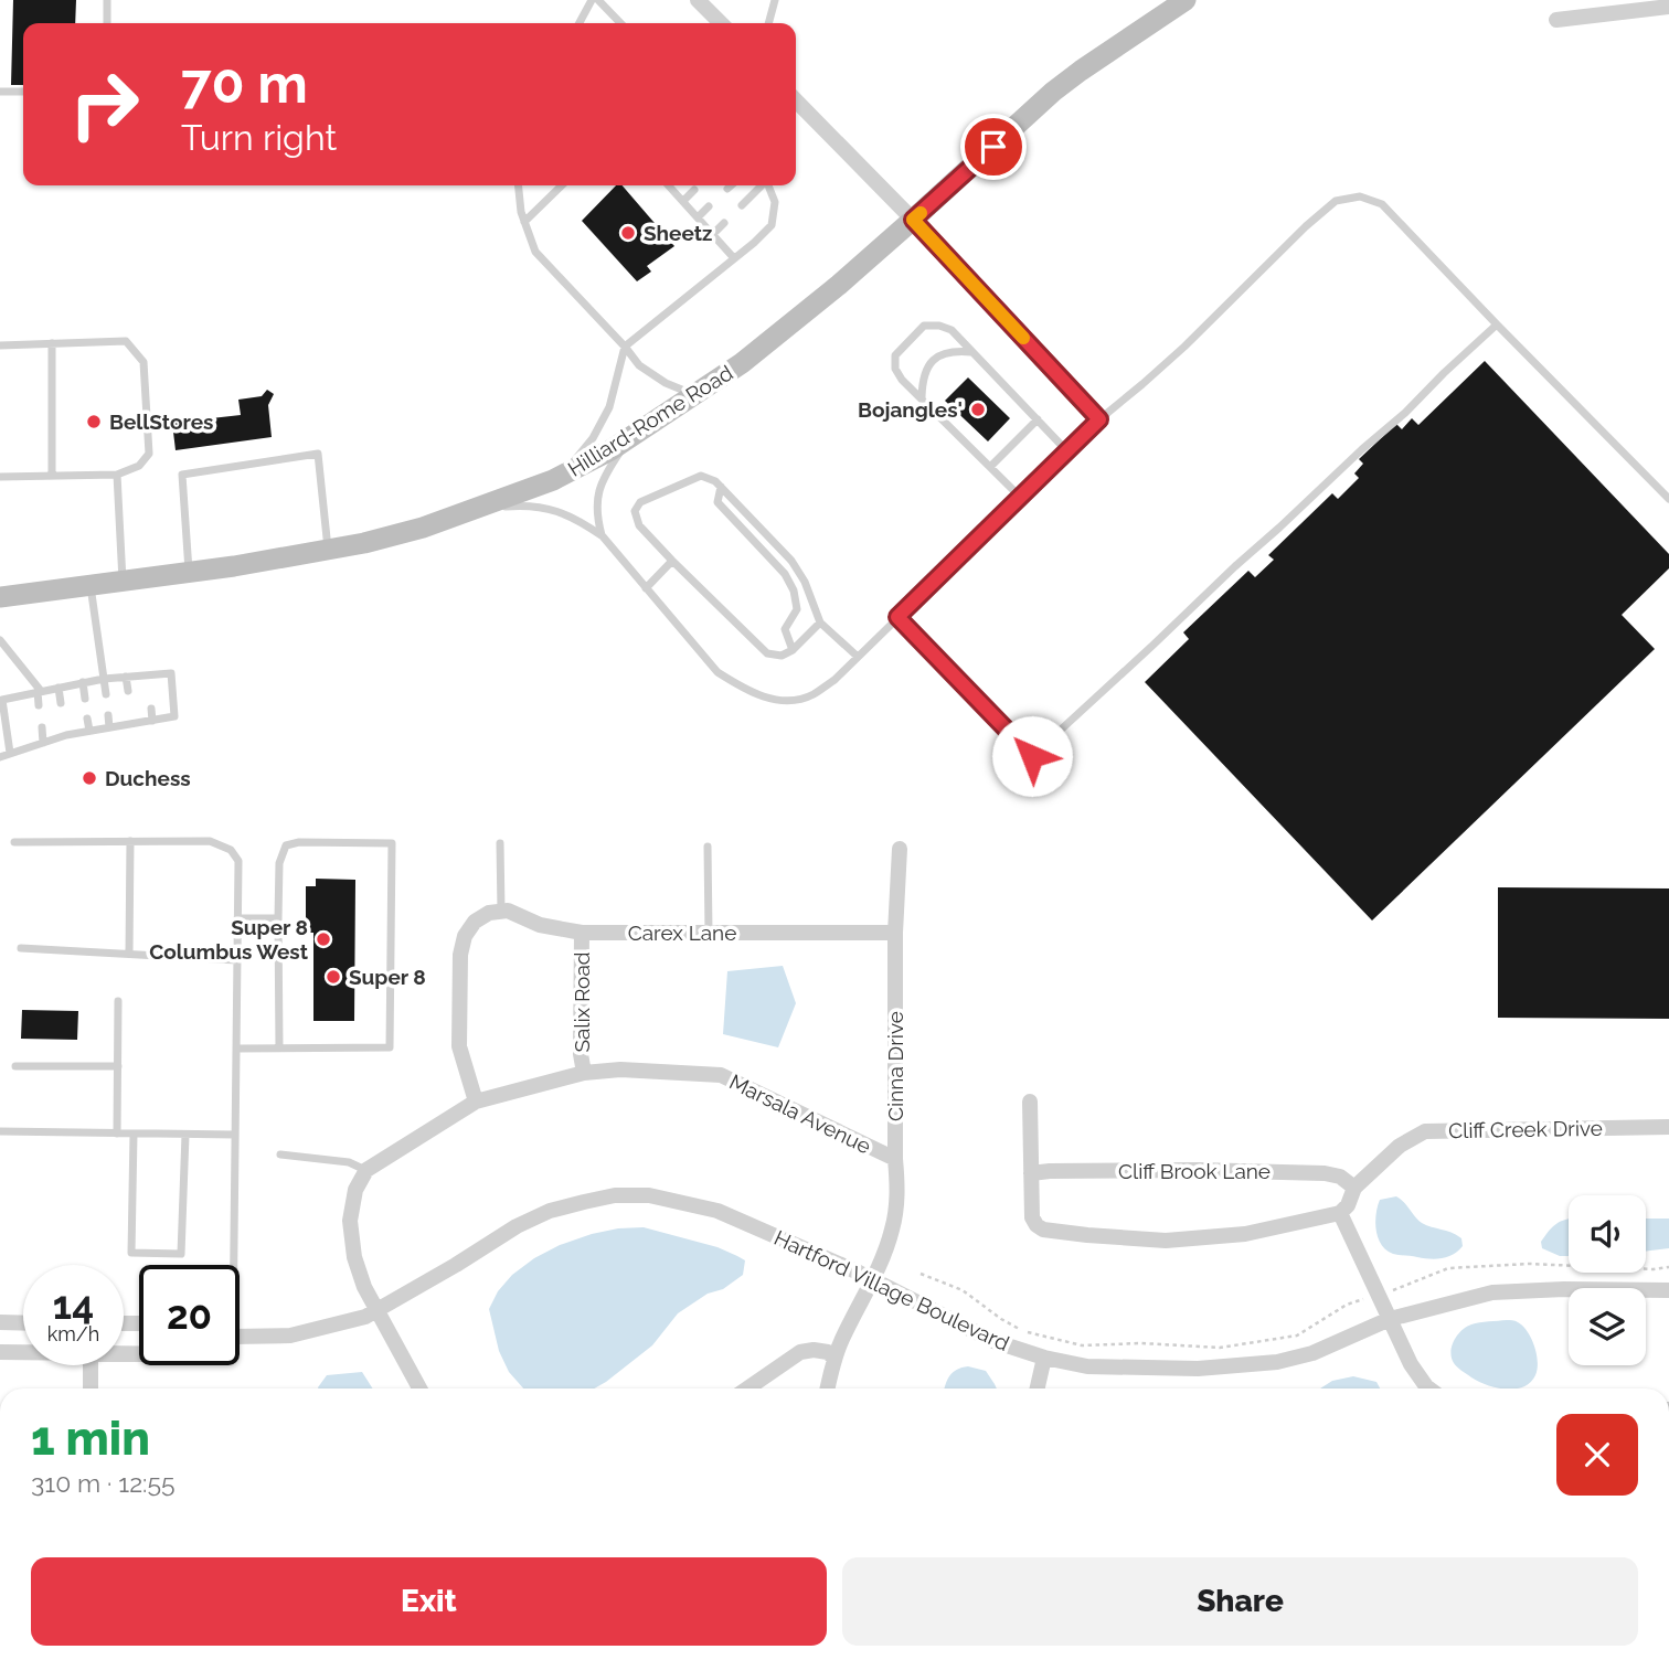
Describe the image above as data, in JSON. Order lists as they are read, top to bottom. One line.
{"streets":{"main road":["Hilliard-Rome Road"],"street":["Carex Lane","Salix Road","Cinna Drive","Marsala Avenue","Cliff Creek Drive","Cliff Brook Lane","Hartford Village Boulevard"]},"crossings":[["Carex Lane","Salix Road"],["Carex Lane","Cinna Drive"],["Salix Road","Marsala Avenue"],["Cinna Drive","Marsala Avenue"],["Cinna Drive","Hartford Village Boulevard"],["Cliff Creek Drive","Cliff Brook Lane"]],"places":["Sheetz","Bojangles'","BellStores","Duchess","Super 8 Columbus West","Super 8"],"page":{"turn":["70 m","Turn right"],"speed":"14 km/h","limit":"20","heading":["1 min","310 m · 12:55"],"buttons":["Exit","Share"]}}
